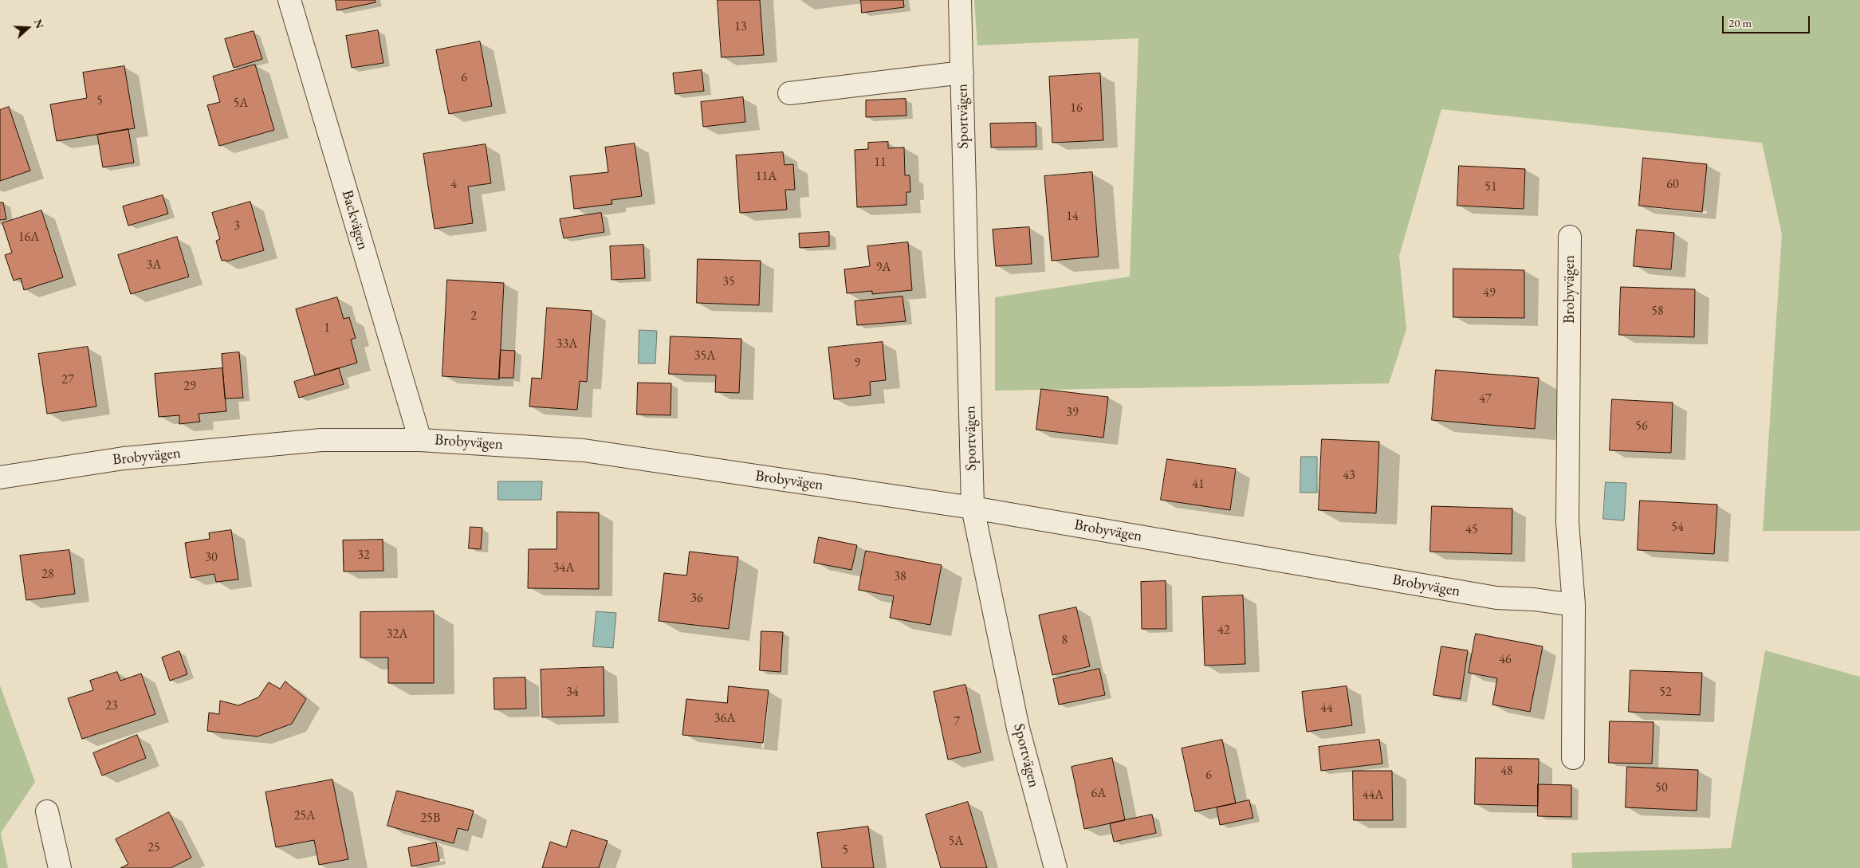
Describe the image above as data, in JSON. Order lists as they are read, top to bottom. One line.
{"streets":{"street":["Sportvägen","Backvägen","Brobyvägen"]},"crossings":[["Sportvägen","Brobyvägen"],["Backvägen","Brobyvägen"]],"house_numbers":["13","6","5","5A","16","11","11A","4","60","51","14","3","16A","3A","9A","35","49","58","2","1","33A","35A","9","27","29","47","39","56","43","41","54","45","32","30","34A","28","38","36","42","32A","8","46","34","52","23","44","36A","7","48","6","50","6A","44A","25A","25B","5A","25","5"],"scale_bar":"20 m","north":"right"}
